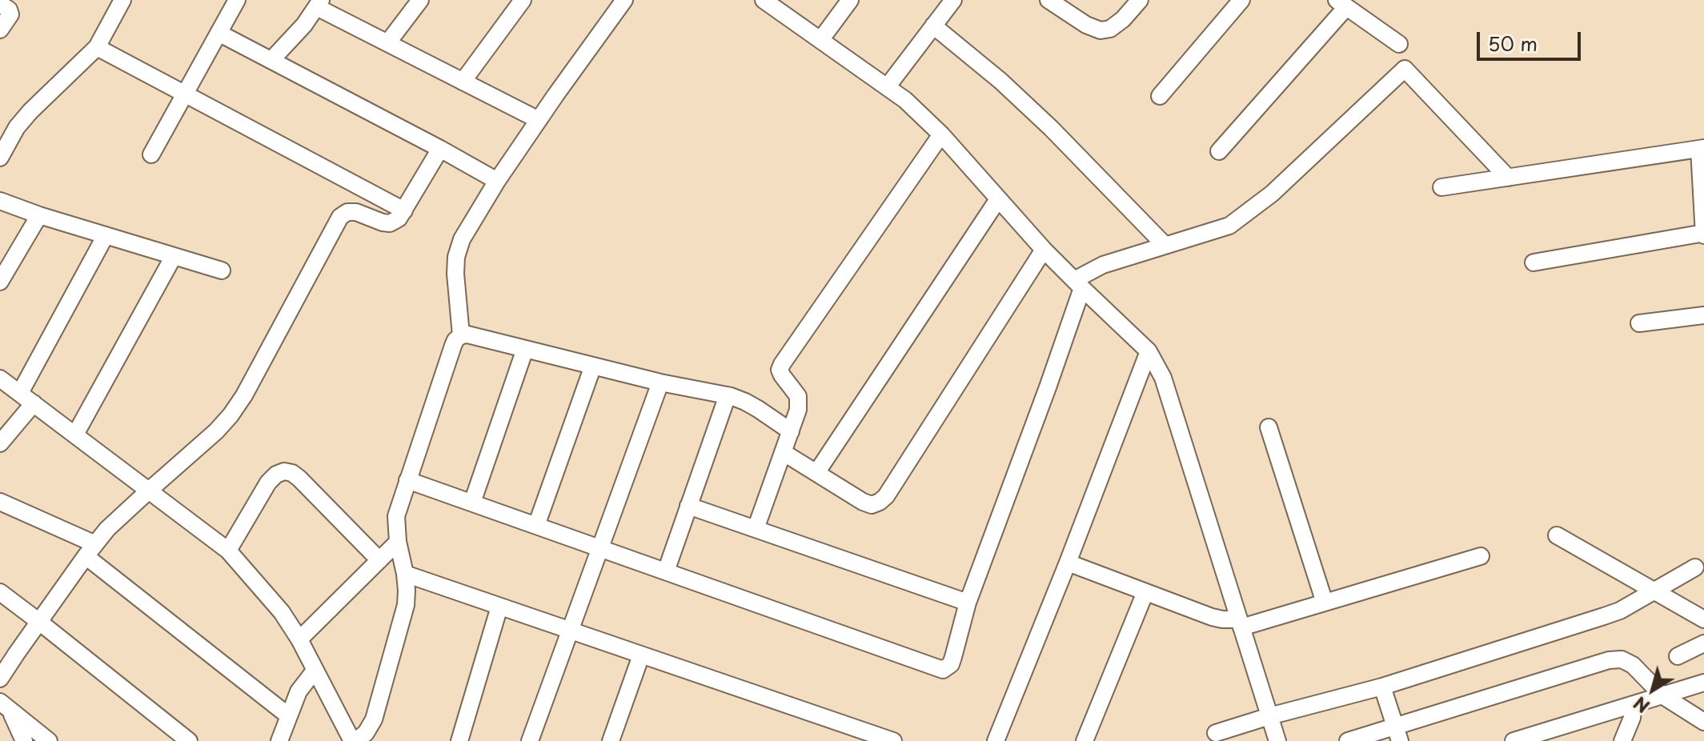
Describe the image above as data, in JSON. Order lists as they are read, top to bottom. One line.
{"scale_bar":"50 m","north":"bottom left"}
